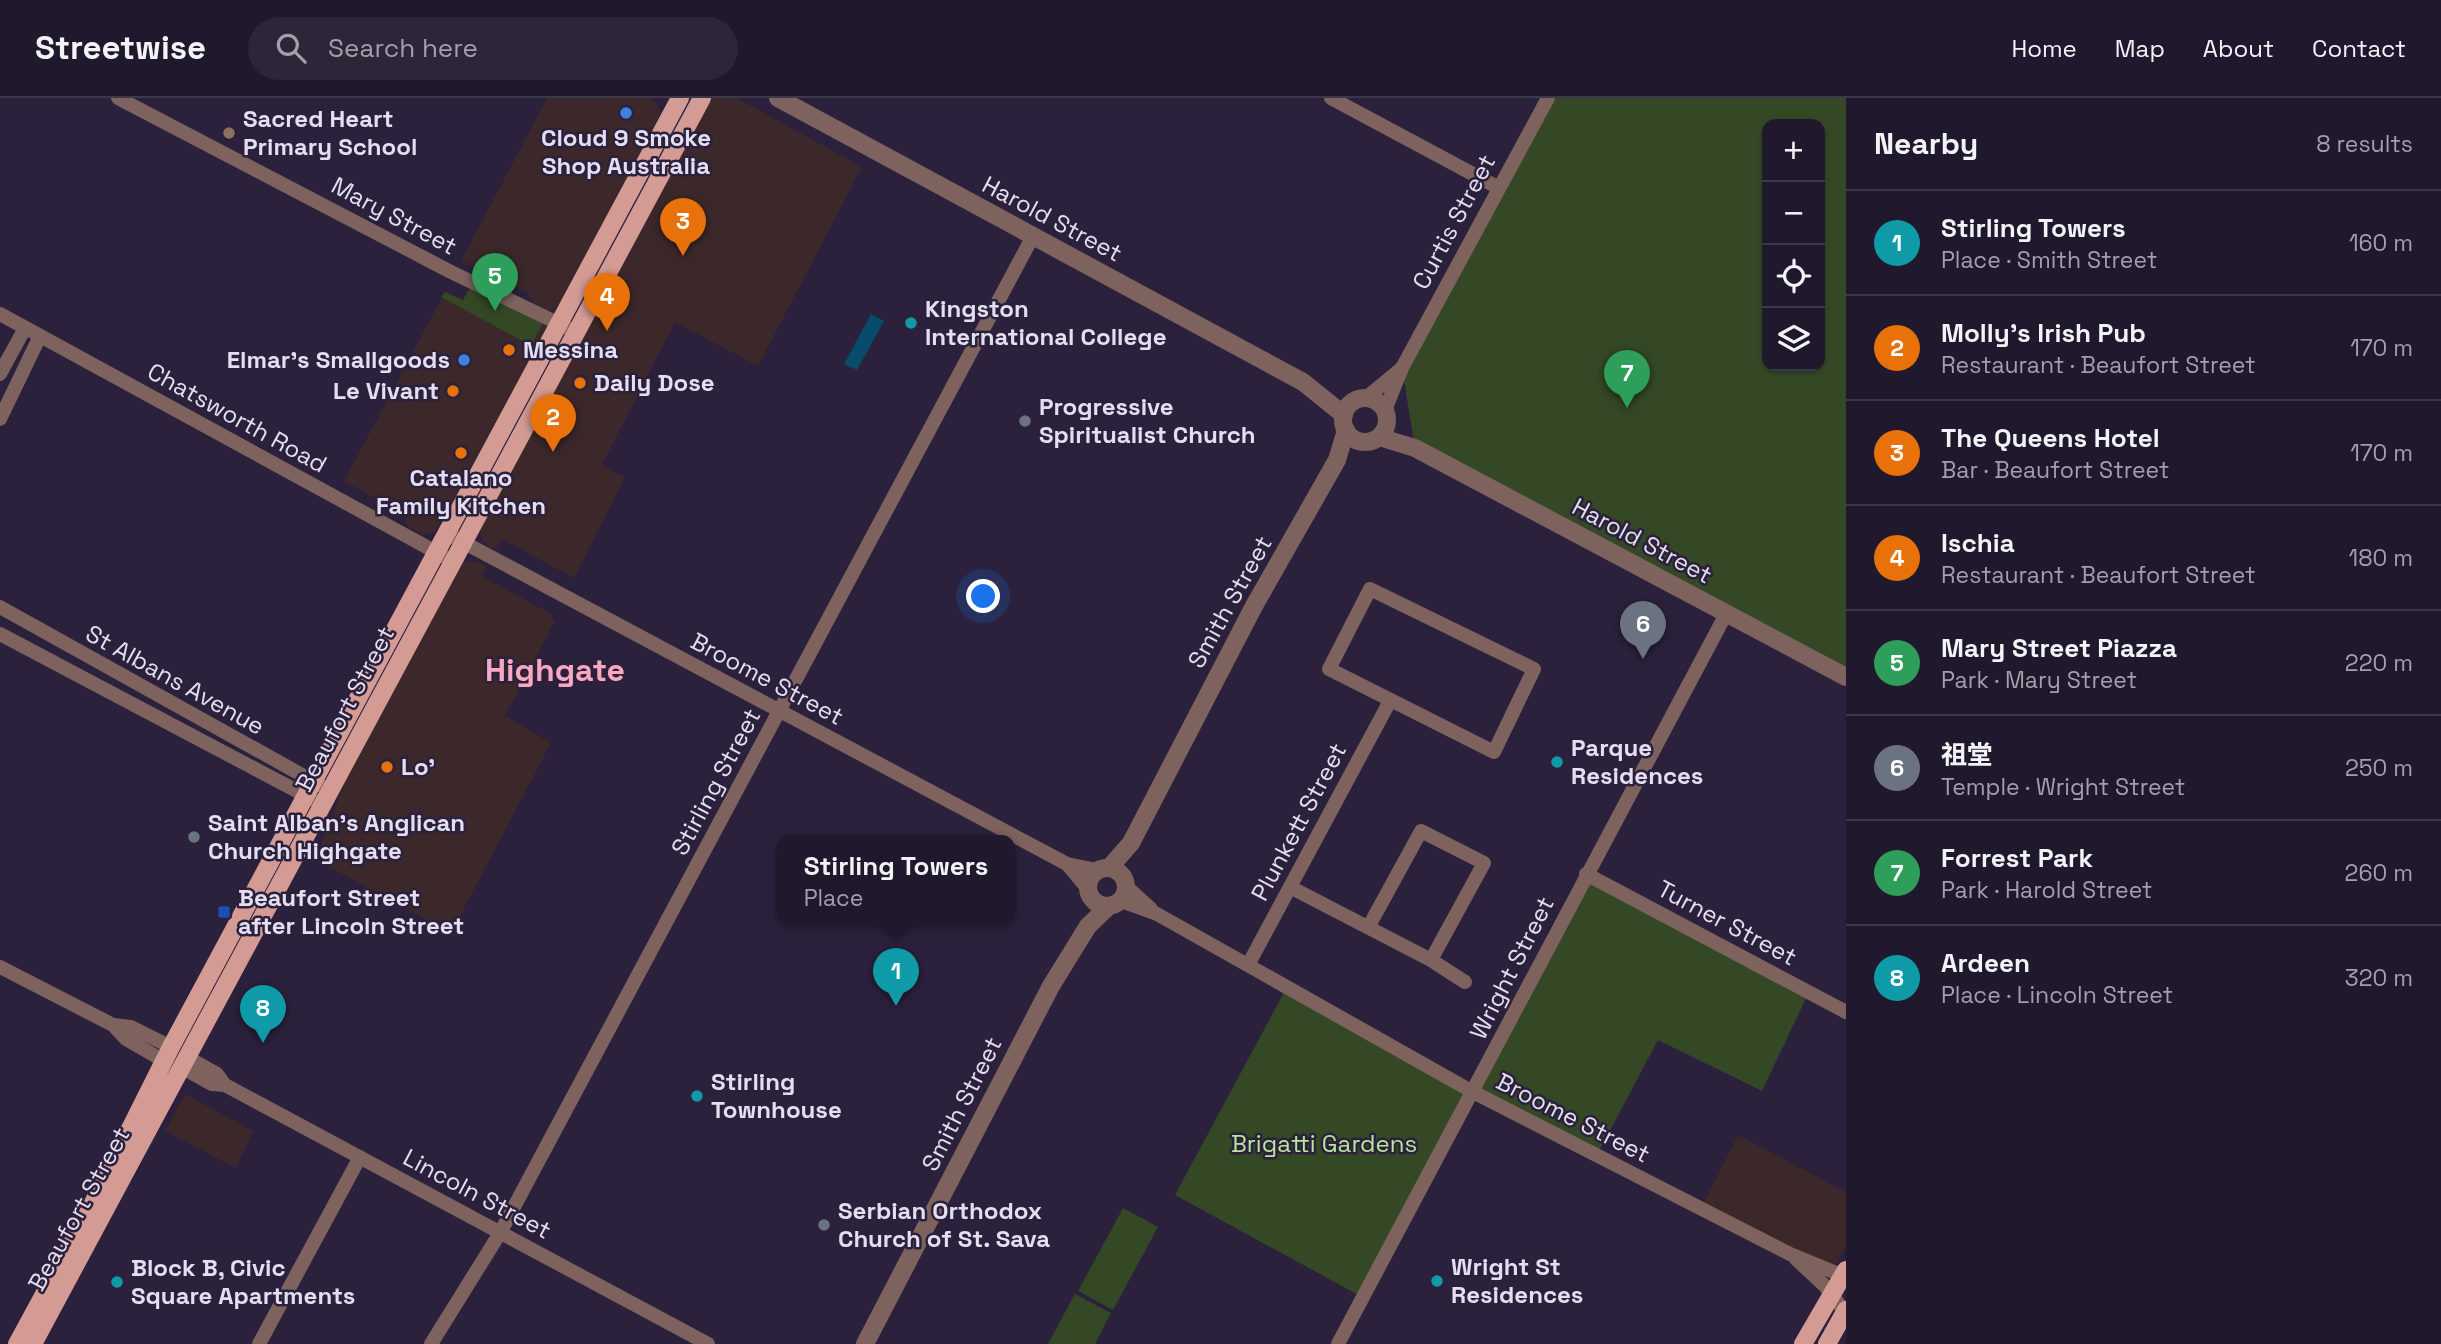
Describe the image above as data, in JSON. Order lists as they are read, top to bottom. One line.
{"streets":{"main road":["Beaufort Street"],"street":["Mary Street","Harold Street","Curtis Street","Chatsworth Road","Smith Street","Broome Street","St Albans Avenue","Stirling Street","Plunkett Street","Turner Street","Wright Street","Lincoln Street"]},"crossings":[["Mary Street","Beaufort Street"],["Harold Street","Curtis Street"],["Harold Street","Smith Street"],["Harold Street","Stirling Street"],["Harold Street","Wright Street"],["Curtis Street","Smith Street"],["Chatsworth Road","Beaufort Street"],["Smith Street","Broome Street"],["Broome Street","Beaufort Street"],["Broome Street","Stirling Street"],["Broome Street","Plunkett Street"],["Broome Street","Wright Street"],["St Albans Avenue","Beaufort Street"],["Beaufort Street","Lincoln Street"],["Stirling Street","Lincoln Street"],["Turner Street","Wright Street"]],"districts":["Highgate"],"parks":["Brigatti Gardens"],"places":{"other":["Cloud 9 Smoke Shop Australia","Sacred Heart Primary School","Kingston International College","Messina","Elmar's Smallgoods","Daily Dose","Le Vivant","Progressive Spiritualist Church","Catalano Family Kitchen","Parque Residences","Lo'","Saint Alban's Anglican Church Highgate","Stirling Townhouse","Serbian Orthodox Church of St. Sava","Wright St Residences","Block B, Civic Square Apartments"],"transit":["Beaufort Street after Lincoln Street"]},"page":{"header":"Streetwise","search":"Search here","nav":["Home","Map","About","Contact"],"heading":["Nearby","8 results"],"map_buttons":["+","−"],"list":[{"mark":"1","name":"Stirling Towers","note":"Place · Smith Street","value":"160 m"},{"mark":"2","name":"Molly's Irish Pub","note":"Restaurant · Beaufort Street","value":"170 m"},{"mark":"3","name":"The Queens Hotel","note":"Bar · Beaufort Street","value":"170 m"},{"mark":"4","name":"Ischia","note":"Restaurant · Beaufort Street","value":"180 m"},{"mark":"5","name":"Mary Street Piazza","note":"Park · Mary Street","value":"220 m"},{"mark":"6","name":"祖堂","note":"Temple · Wright Street","value":"250 m"},{"mark":"7","name":"Forrest Park","note":"Park · Harold Street","value":"260 m"},{"mark":"8","name":"Ardeen","note":"Place · Lincoln Street","value":"320 m"}],"pins":["3","5","4","7","2","6","1","8"],"popup":["Stirling Towers","Place"]}}
